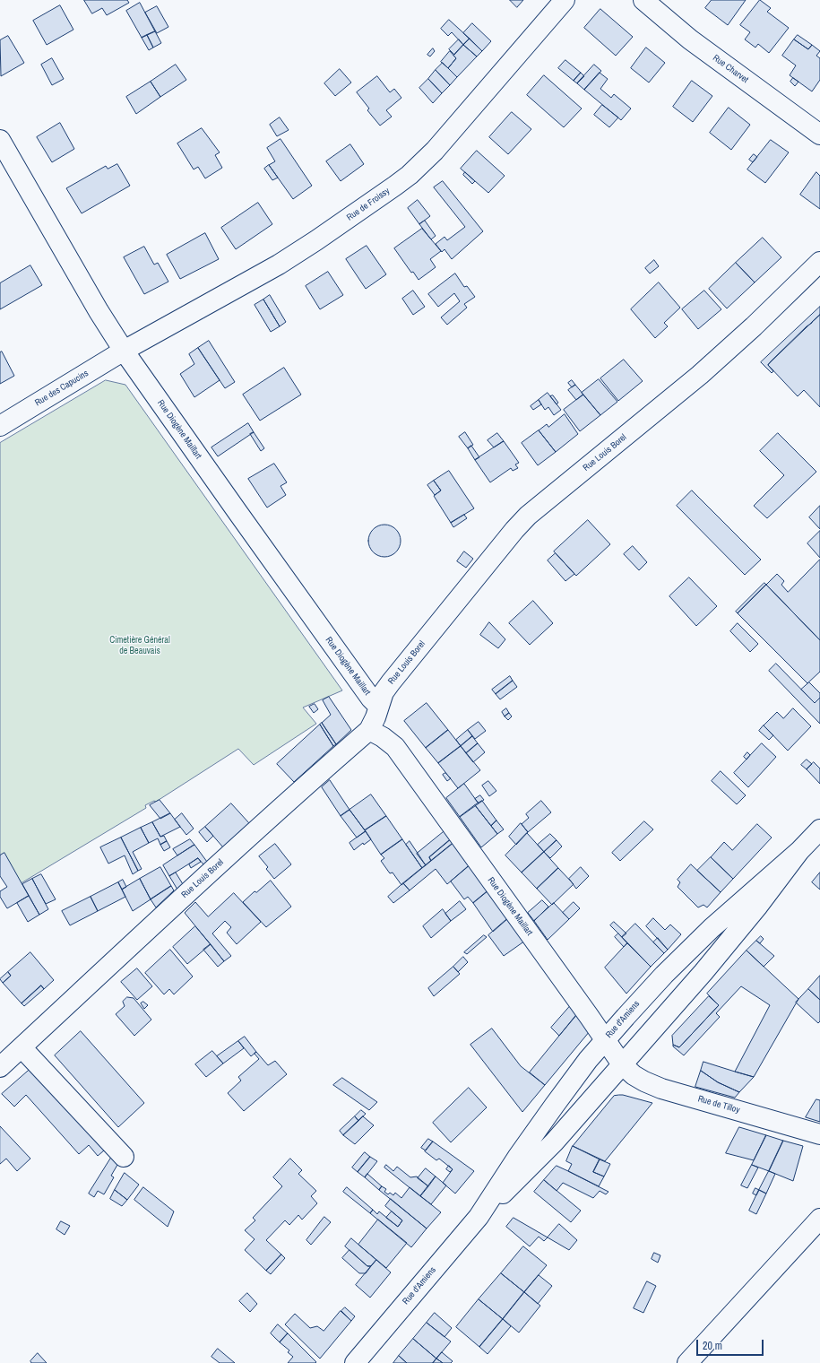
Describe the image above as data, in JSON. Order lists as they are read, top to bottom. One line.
{"streets":{"street":["Rue Charvet","Rue de Froissy","Rue des Capucins","Rue Diogène Maillart","Rue Louis Borel","Rue d'Amiens","Rue de Tilloy"]},"crossings":[["Rue de Froissy","Rue des Capucins"],["Rue de Froissy","Rue Diogène Maillart"],["Rue des Capucins","Rue Diogène Maillart"],["Rue Diogène Maillart","Rue Louis Borel"],["Rue Diogène Maillart","Rue d'Amiens"],["Rue Diogène Maillart","Rue de Tilloy"],["Rue d'Amiens","Rue de Tilloy"]],"parks":["Cimetière Général de Beauvais"],"scale_bar":"20 m"}
